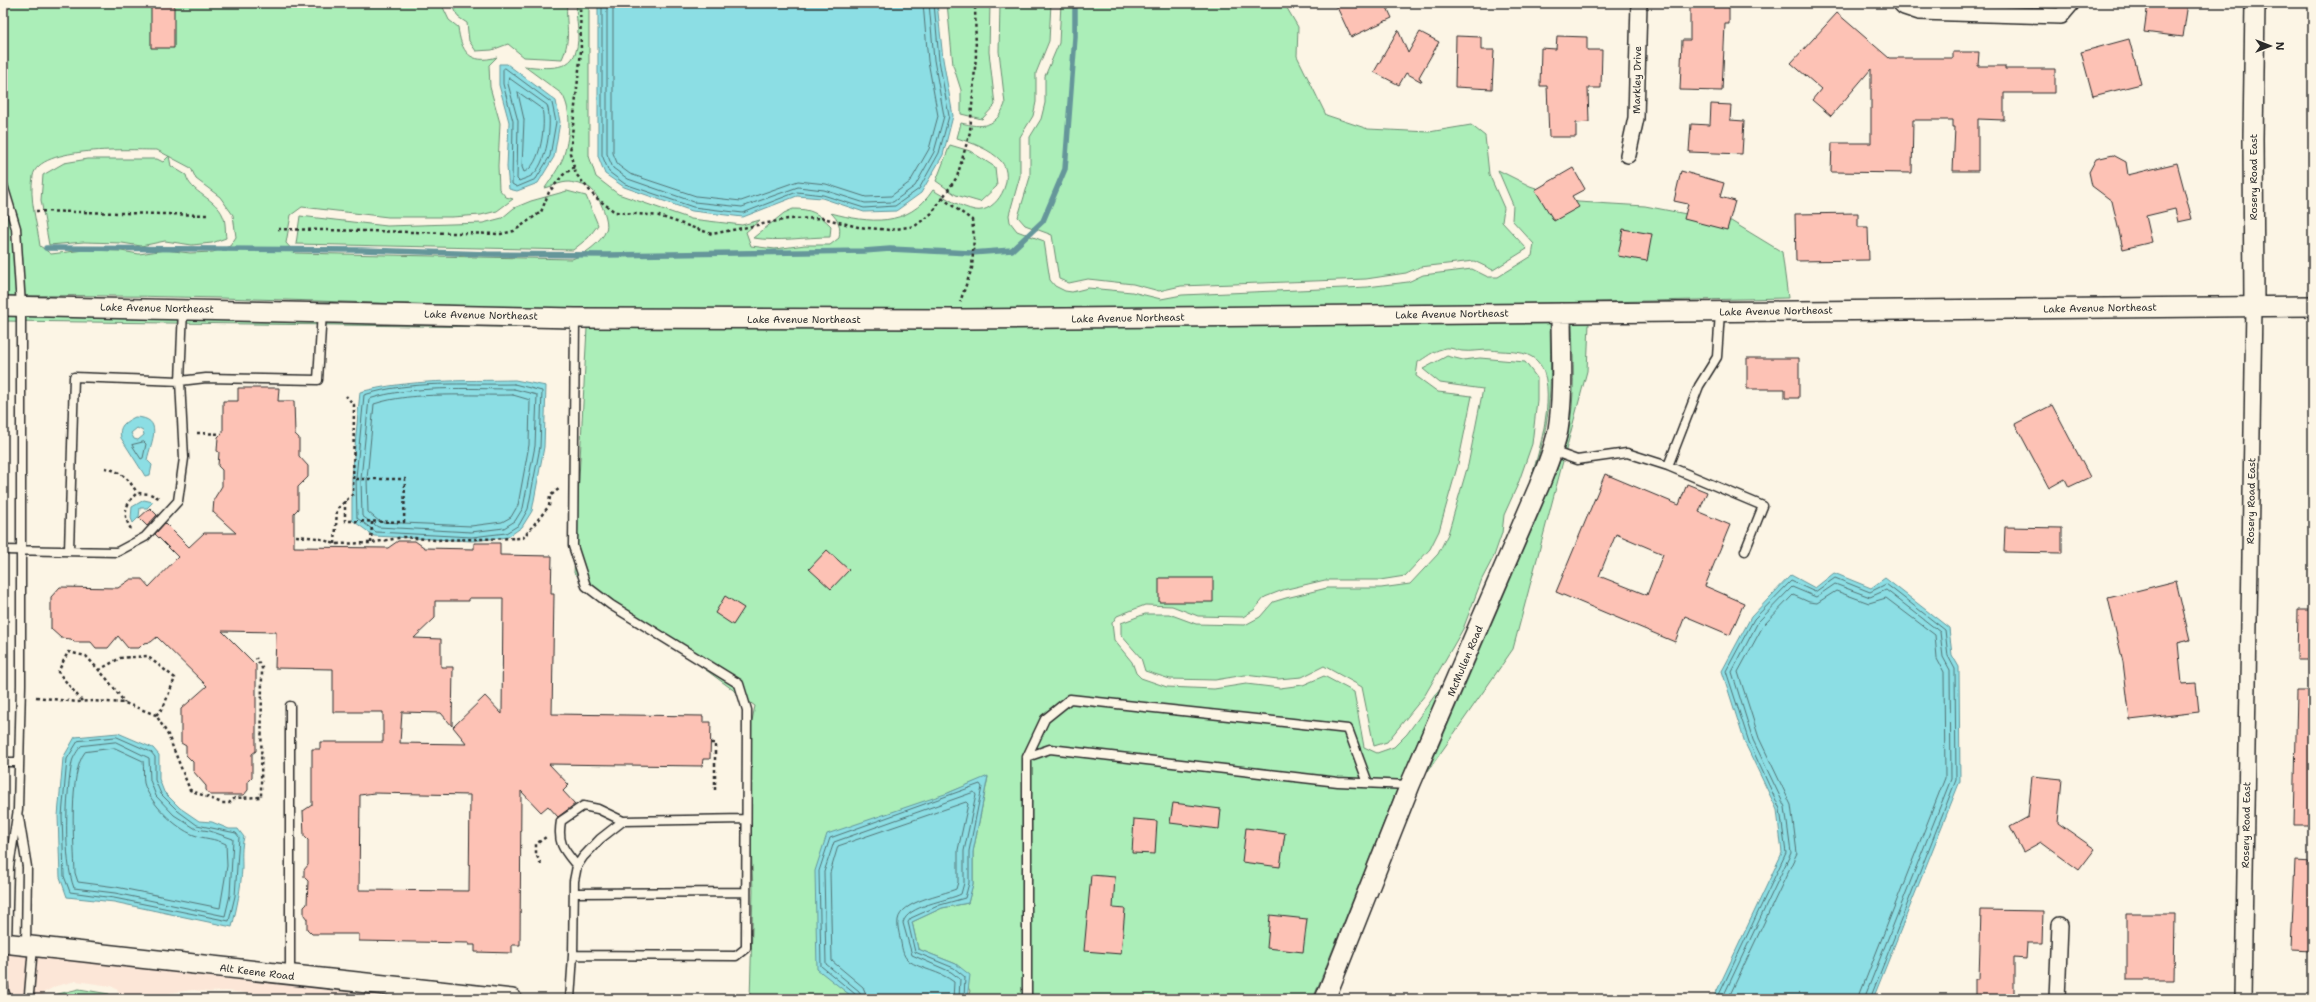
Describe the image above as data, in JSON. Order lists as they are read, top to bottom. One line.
{"streets":{"street":["Markley Drive","Rosery Road East","Lake Avenue Northeast","McMullen Road","Alt Keene Road"]},"crossings":[["Rosery Road East","Lake Avenue Northeast"],["Lake Avenue Northeast","McMullen Road"]],"north":"right"}
